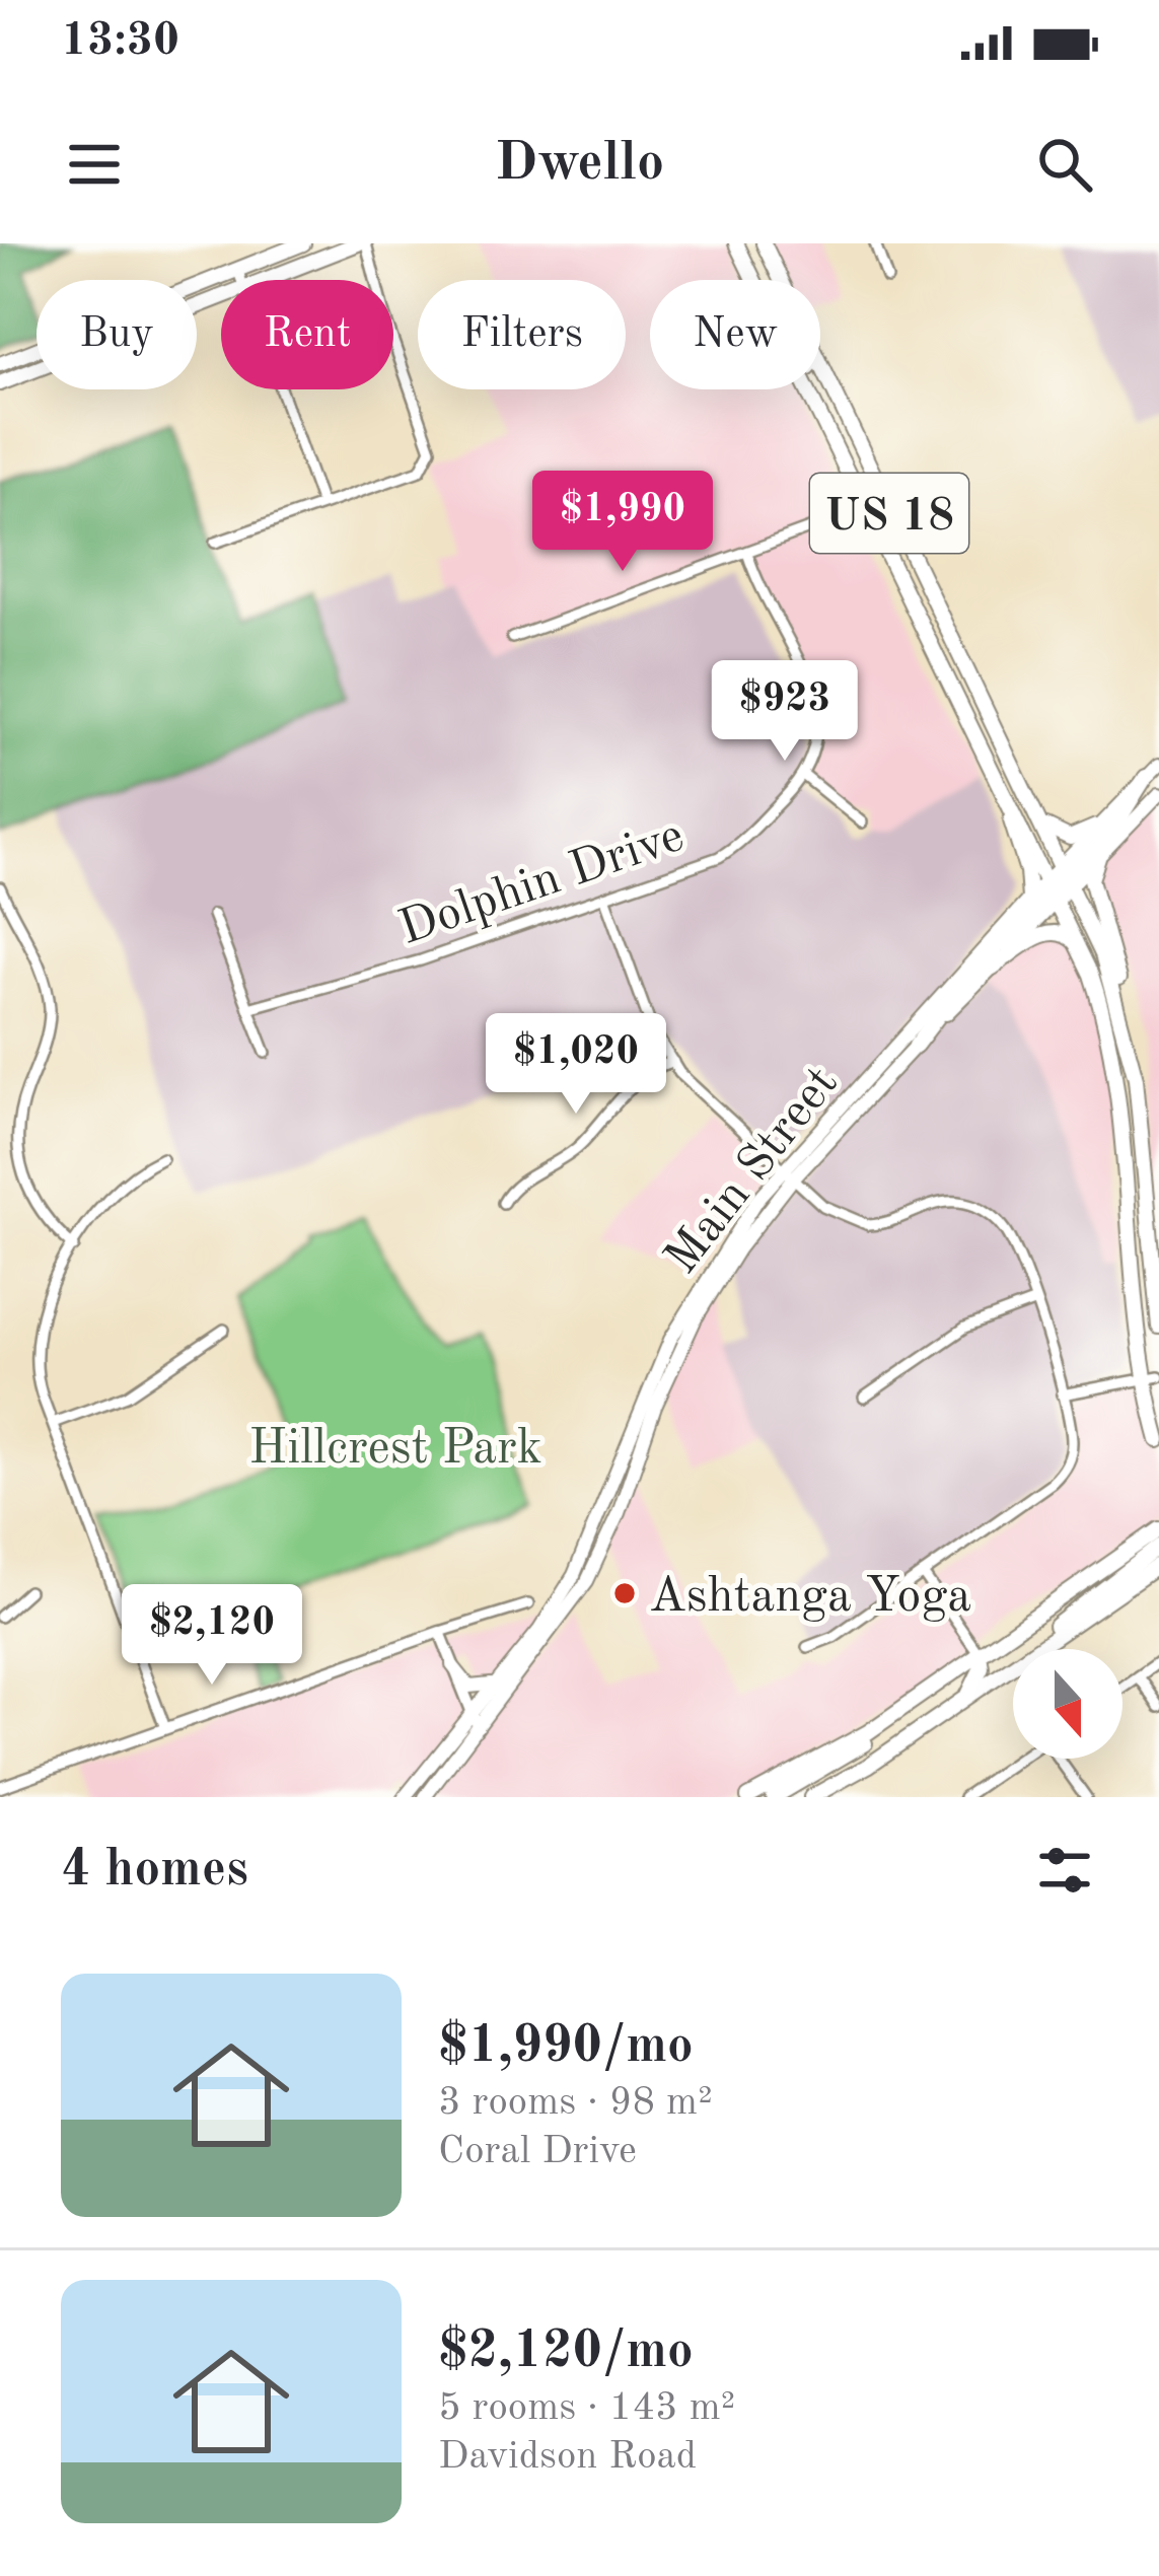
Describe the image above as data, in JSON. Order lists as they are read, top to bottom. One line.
{"streets":{"main road":["US 18","Main Street"],"street":["Dolphin Drive"]},"crossings":[["US 18","Main Street"]],"parks":["Hillcrest Park"],"places":["Ashtanga Yoga"],"north":"bottom","page":{"status":"13:30","header":"Dwello","chip":["Buy","Rent","Filters","New"],"price":["$1,990","$923","$1,020","$2,120"],"heading":"4 homes","list":[{"name":"$1,990/mo","note":"3 rooms · 98 m² · Coral Drive"},{"name":"$2,120/mo","note":"5 rooms · 143 m² · Davidson Road"}]}}
